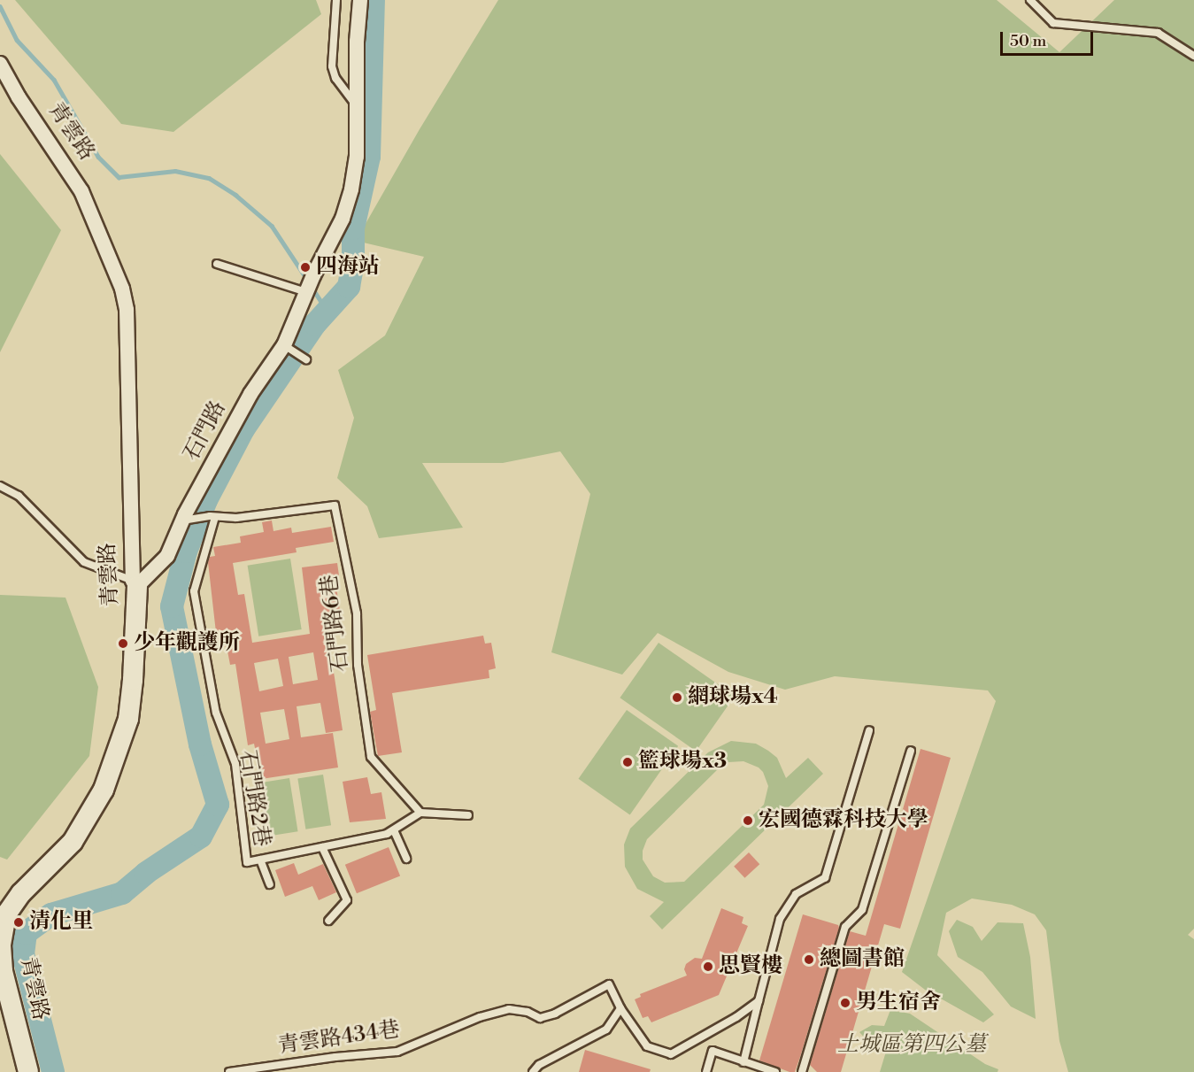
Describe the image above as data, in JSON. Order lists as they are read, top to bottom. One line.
{"streets":{"street":["青雲路","石門路"],"lane":["石門路6巷","石門路2巷","青雲路434巷"]},"crossings":[["青雲路","石門路"],["石門路6巷","石門路2巷"]],"parks":["土城區第四公墓"],"places":["四海站","少年觀護所","網球場x4","籃球場x3","宏國德霖科技大學","清化里","總圖書館","思賢樓","男生宿舍"],"scale_bar":"50 m"}
